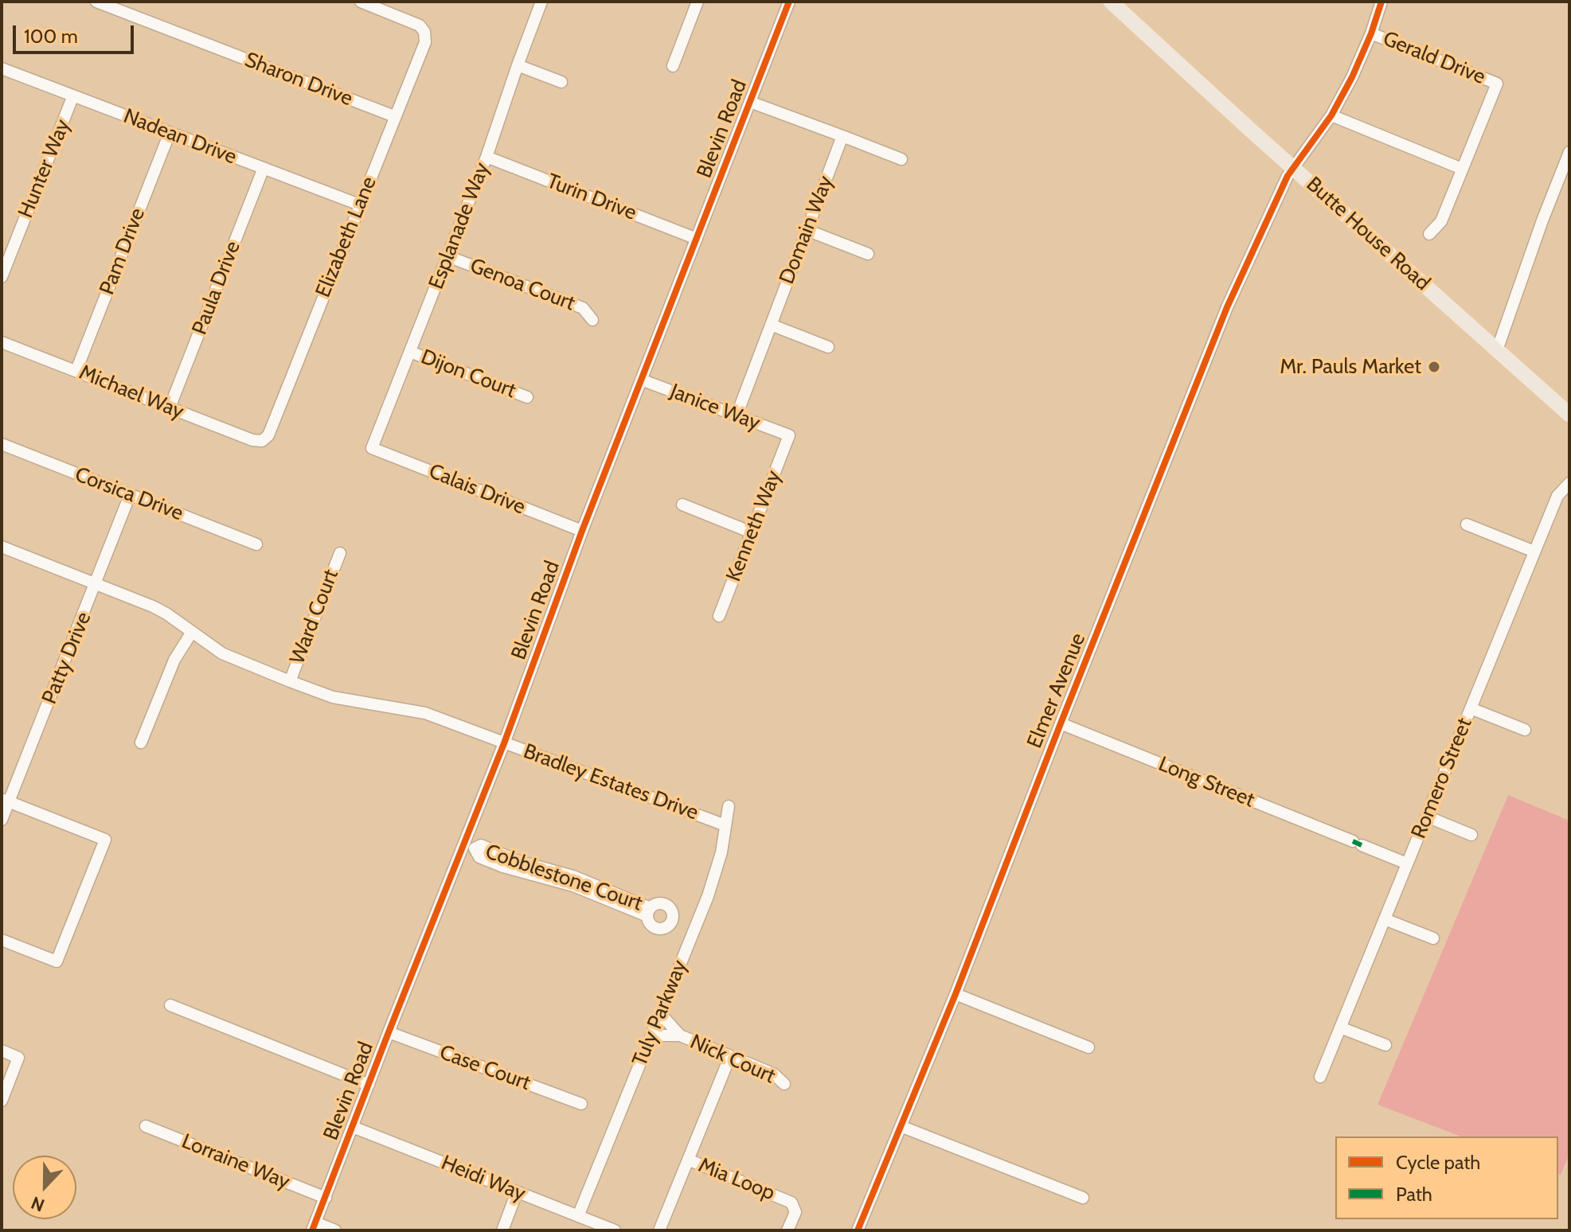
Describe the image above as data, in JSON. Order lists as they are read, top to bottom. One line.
{"streets":{"main road":["Butte House Road"],"street":["Gerald Drive","Sharon Drive","Blevin Road","Nadean Drive","Hunter Way","Turin Drive","Esplanade Way","Domain Way","Elizabeth Lane","Pam Drive","Genoa Court","Paula Drive","Dijon Court","Michael Way","Janice Way","Calais Drive","Corsica Drive","Kenneth Way","Ward Court","Patty Drive","Elmer Avenue","Romero Street","Bradley Estates Drive","Long Street","Cobblestone Court","Tuly Parkway","Nick Court","Case Court","Lorraine Way","Heidi Way","Mia Loop"]},"crossings":[["Gerald Drive","Elmer Avenue"],["Sharon Drive","Elizabeth Lane"],["Blevin Road","Turin Drive"],["Blevin Road","Janice Way"],["Blevin Road","Calais Drive"],["Blevin Road","Bradley Estates Drive"],["Blevin Road","Cobblestone Court"],["Blevin Road","Case Court"],["Blevin Road","Lorraine Way"],["Blevin Road","Heidi Way"],["Nadean Drive","Hunter Way"],["Nadean Drive","Elizabeth Lane"],["Nadean Drive","Pam Drive"],["Nadean Drive","Paula Drive"],["Turin Drive","Esplanade Way"],["Esplanade Way","Genoa Court"],["Esplanade Way","Dijon Court"],["Esplanade Way","Calais Drive"],["Domain Way","Janice Way"],["Butte House Road","Elmer Avenue"],["Elizabeth Lane","Michael Way"],["Pam Drive","Michael Way"],["Paula Drive","Michael Way"],["Janice Way","Kenneth Way"],["Corsica Drive","Patty Drive"],["Ward Court","Bradley Estates Drive"],["Patty Drive","Bradley Estates Drive"],["Elmer Avenue","Long Street"],["Romero Street","Long Street"],["Bradley Estates Drive","Tuly Parkway"],["Tuly Parkway","Nick Court"],["Tuly Parkway","Heidi Way"]],"places":["Mr. Pauls Market"],"legend":["Cycle path","Path"],"scale_bar":"100 m","north":"bottom"}
